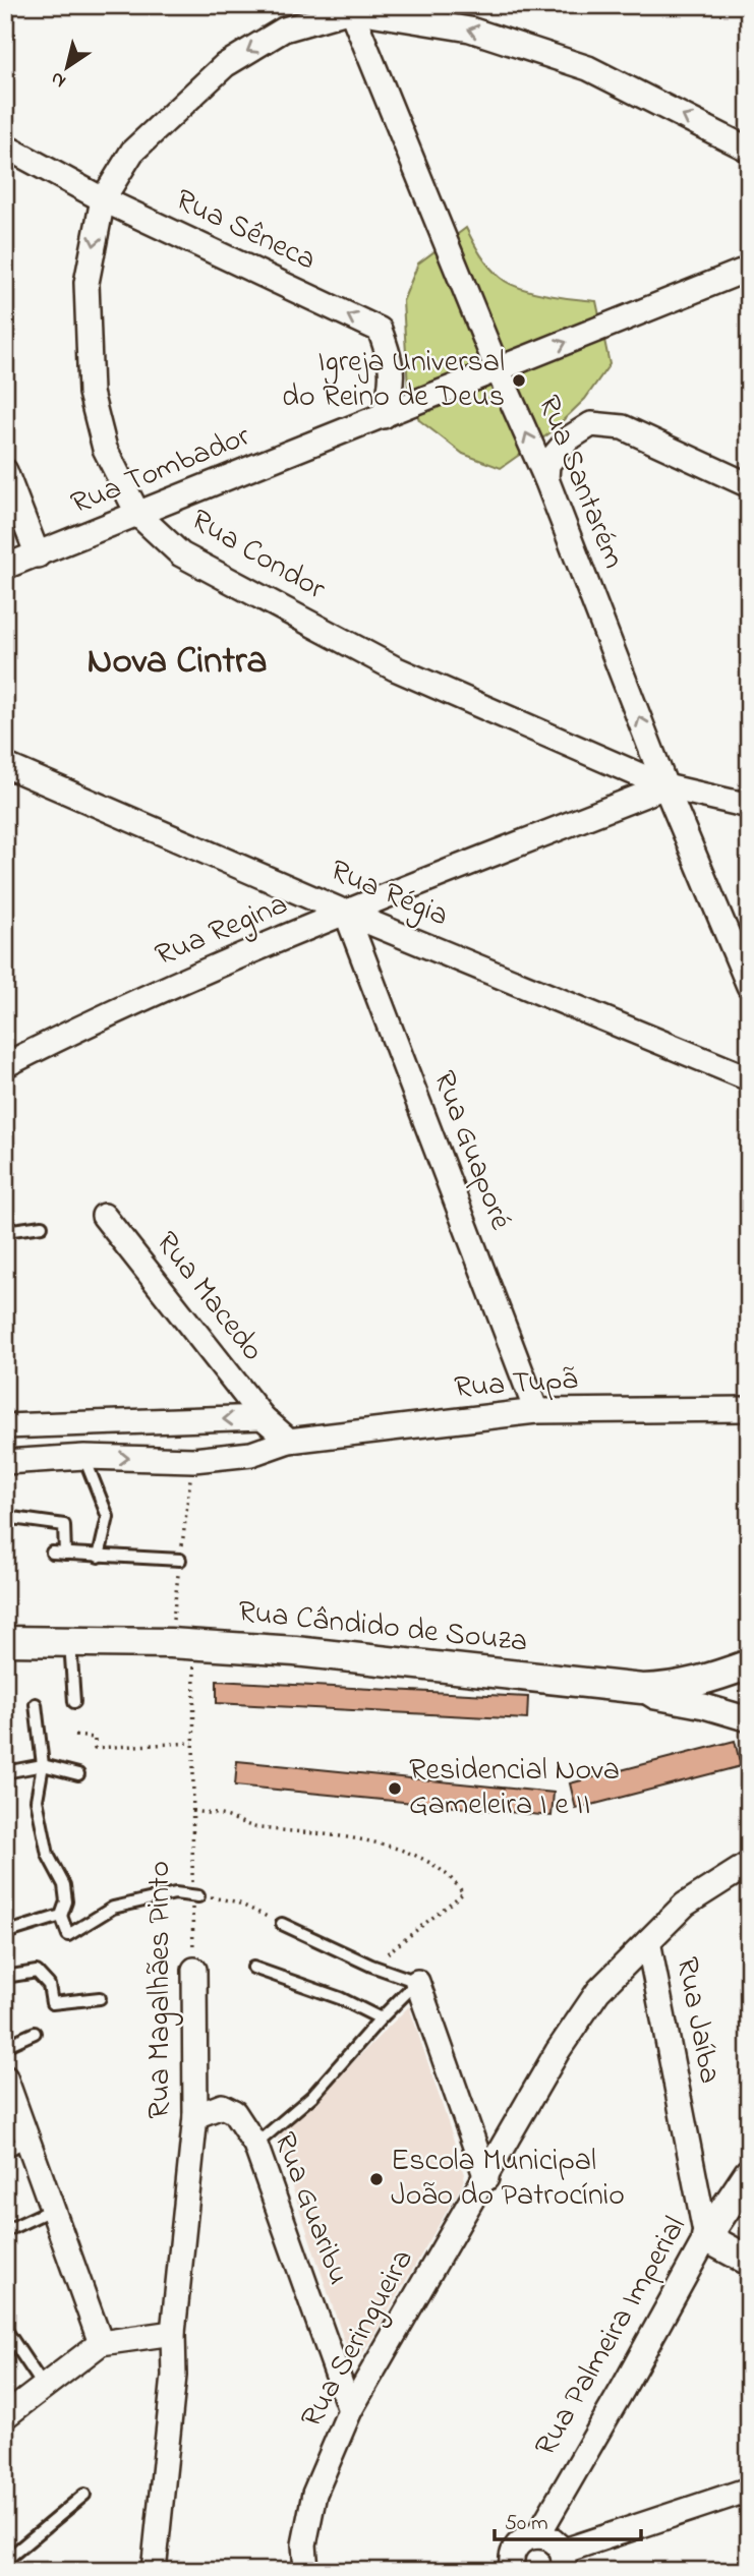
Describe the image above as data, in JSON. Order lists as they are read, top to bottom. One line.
{"streets":{"street":["Rua Sêneca","Rua Tombador","Rua Santarém","Rua Condor","Rua Régia","Rua Regina","Rua Guaporé","Rua Macedo","Rua Tupã","Rua Cândido de Souza","Rua Magalhães Pinto","Rua Jaíba","Rua Guaribu","Rua Palmeira Imperial","Rua Seringueira"]},"crossings":[["Rua Sêneca","Rua Tombador"],["Rua Sêneca","Rua Condor"],["Rua Tombador","Rua Santarém"],["Rua Tombador","Rua Condor"],["Rua Santarém","Rua Condor"],["Rua Santarém","Rua Regina"],["Rua Condor","Rua Regina"],["Rua Régia","Rua Regina"],["Rua Régia","Rua Guaporé"],["Rua Regina","Rua Guaporé"],["Rua Guaporé","Rua Tupã"],["Rua Cândido de Souza","Rua Magalhães Pinto"],["Rua Magalhães Pinto","Rua Guaribu"],["Rua Jaíba","Rua Palmeira Imperial"],["Rua Jaíba","Rua Seringueira"],["Rua Guaribu","Rua Seringueira"]],"one_way":["Rua Sêneca","Rua Santarém"],"districts":["Nova Cintra"],"places":["Igreja Universal do Reino de Deus","Residencial Nova Gameleira I e II","Escola Municipal João do Patrocínio"],"scale_bar":"50 m","north":"bottom left"}
